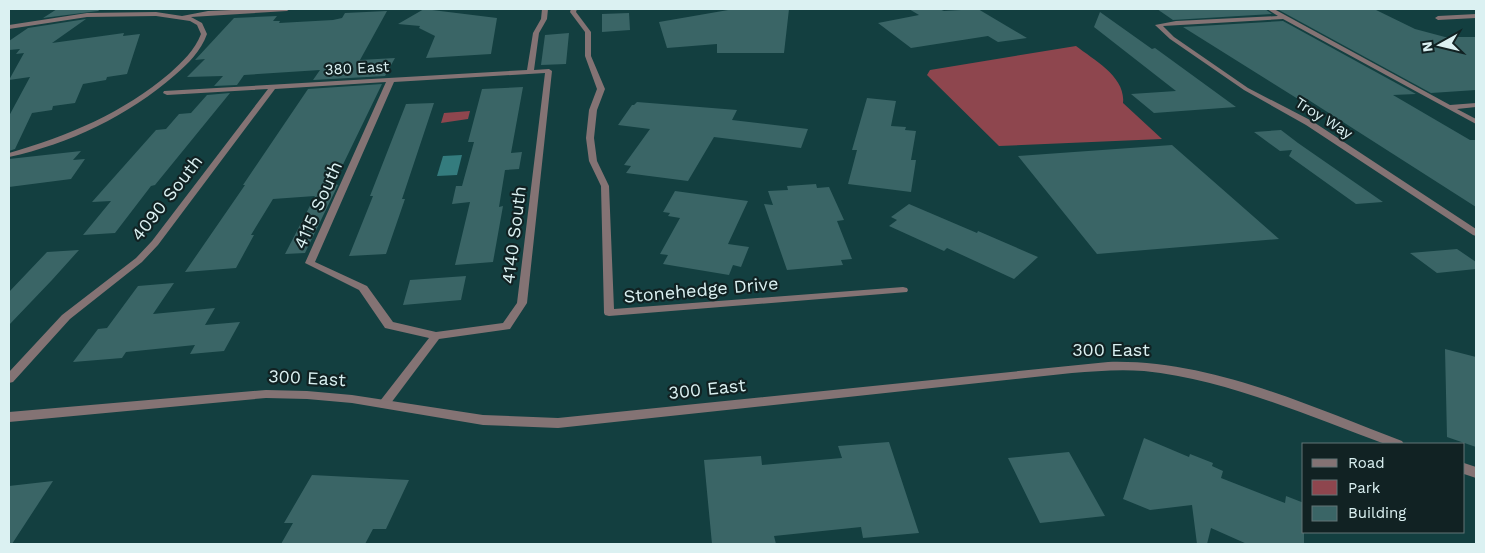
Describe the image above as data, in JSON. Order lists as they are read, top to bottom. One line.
{"streets":{"street":["380 East","Troy Way","4090 South","4115 South","4140 South","Stonehedge Drive","300 East"]},"crossings":[["380 East","4090 South"],["380 East","4115 South"],["380 East","4140 South"],["4115 South","4140 South"]],"legend":["Road","Park","Building"],"north":"left"}
